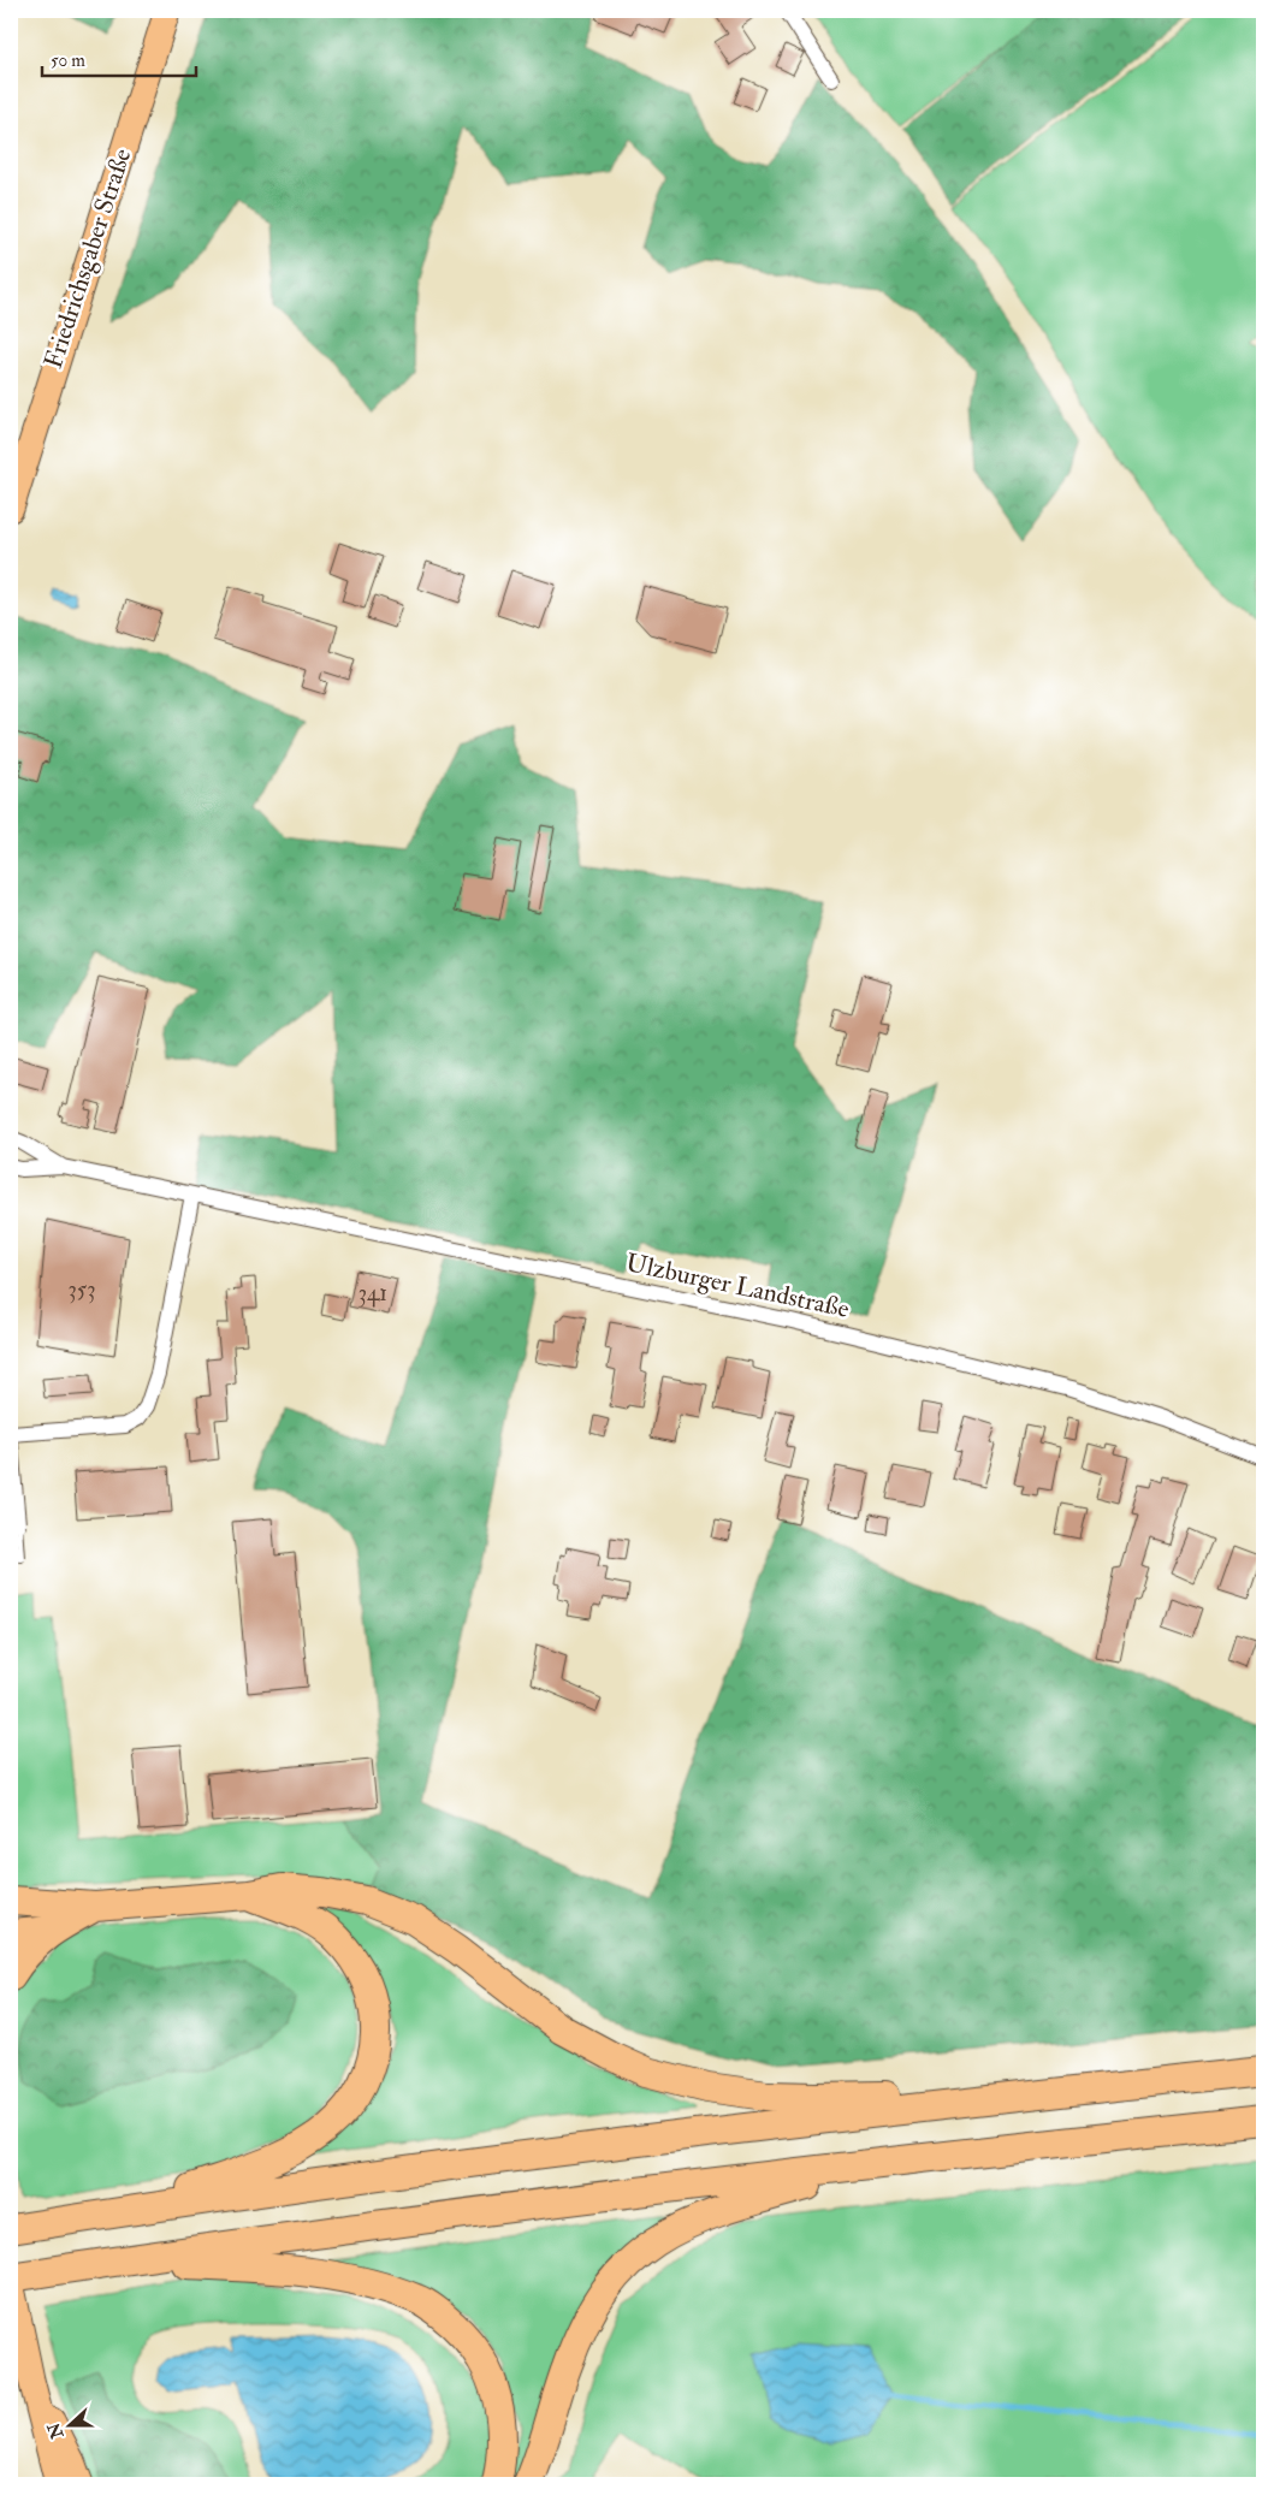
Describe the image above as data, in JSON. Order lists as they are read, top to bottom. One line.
{"streets":{"main road":["Friedrichsgaber Straße"],"street":["Ulzburger Landstraße"]},"house_numbers":["353","341"],"scale_bar":"50 m","north":"left"}
